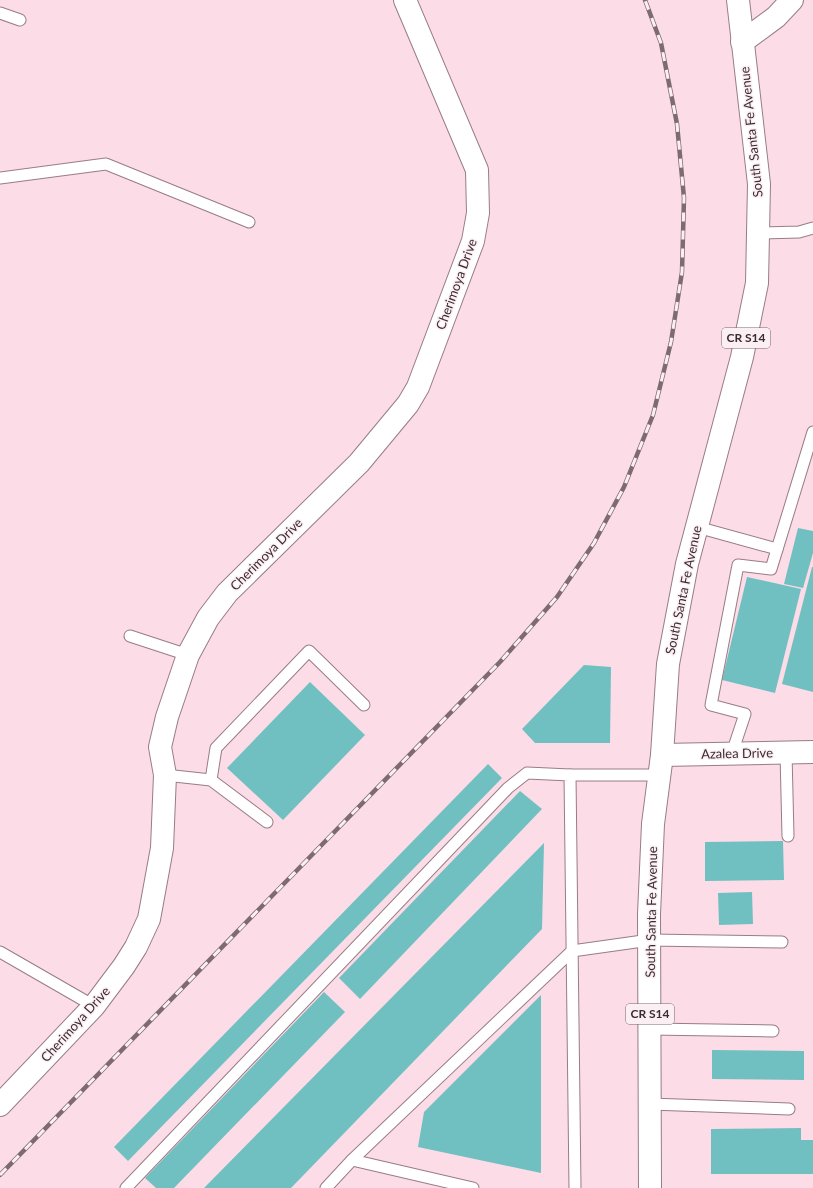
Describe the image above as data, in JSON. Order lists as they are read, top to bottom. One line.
{"streets":{"street":["South Santa Fe Avenue","Cherimoya Drive","CR S14","Azalea Drive"]},"crossings":[["South Santa Fe Avenue","Azalea Drive"]]}
